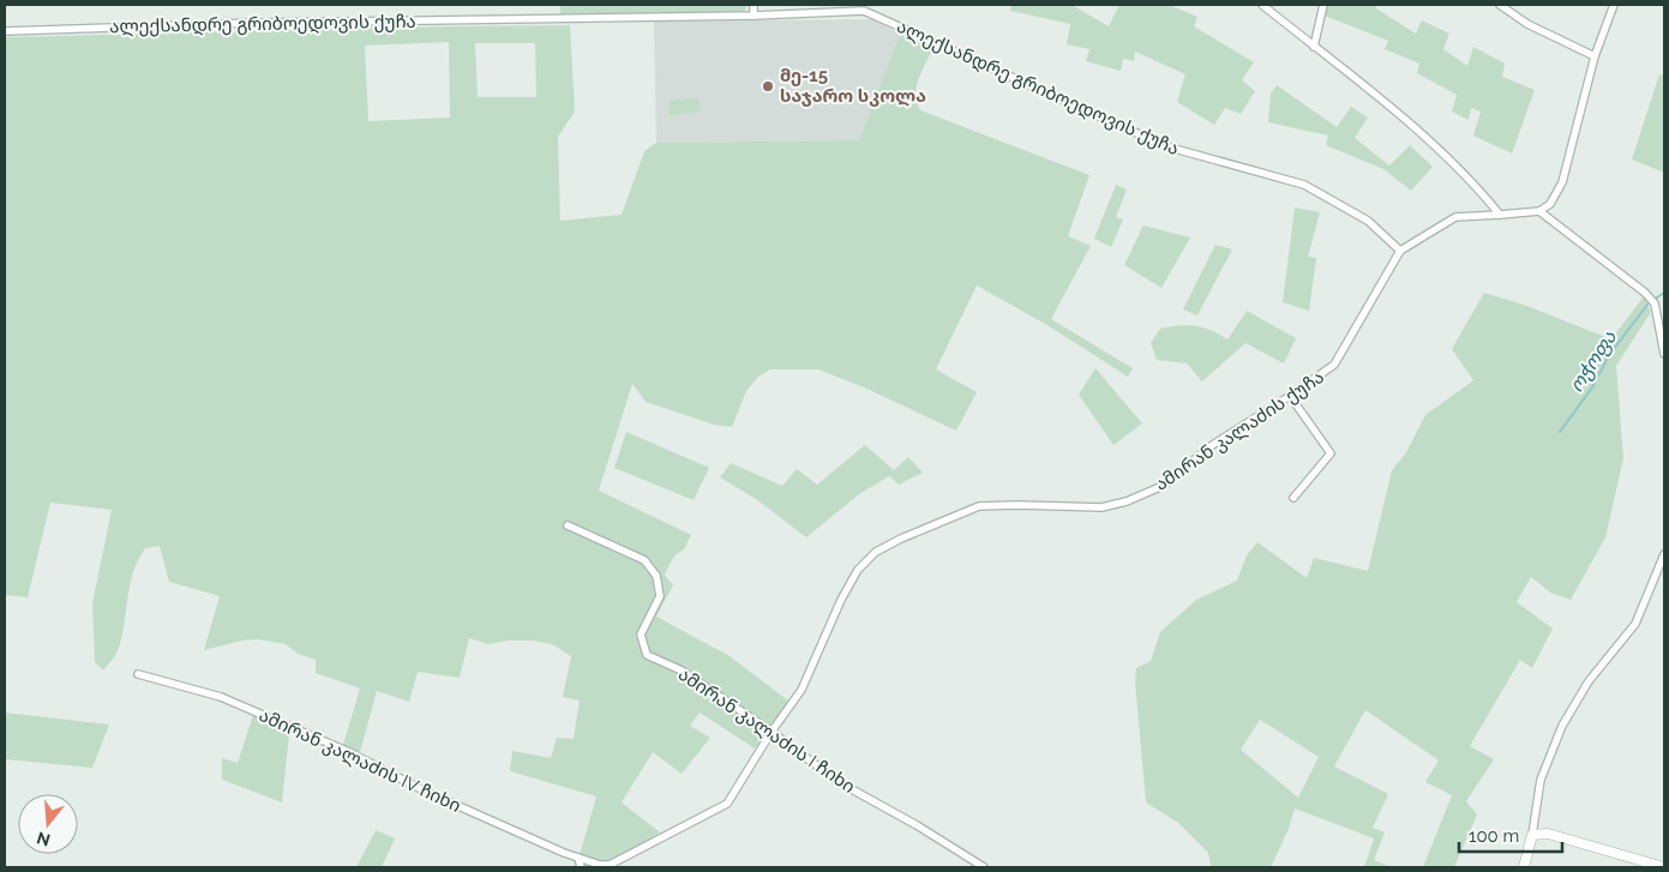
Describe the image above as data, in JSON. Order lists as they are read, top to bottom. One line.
{"streets":{"street":["ალექსანდრე გრიბოედოვის ქუჩა","ამირან კალაძის ქუჩა","ამირან კალაძის I ჩიხი","ამირან კალაძის IV ჩიხი"]},"crossings":[["ალექსანდრე გრიბოედოვის ქუჩა","ამირან კალაძის ქუჩა"],["ამირან კალაძის ქუჩა","ამირან კალაძის I ჩიხი"],["ამირან კალაძის ქუჩა","ამირან კალაძის IV ჩიხი"]],"water":["ოჭოფა"],"places":["მე-15 საჯარო სკოლა"],"scale_bar":"100 m","north":"bottom"}
